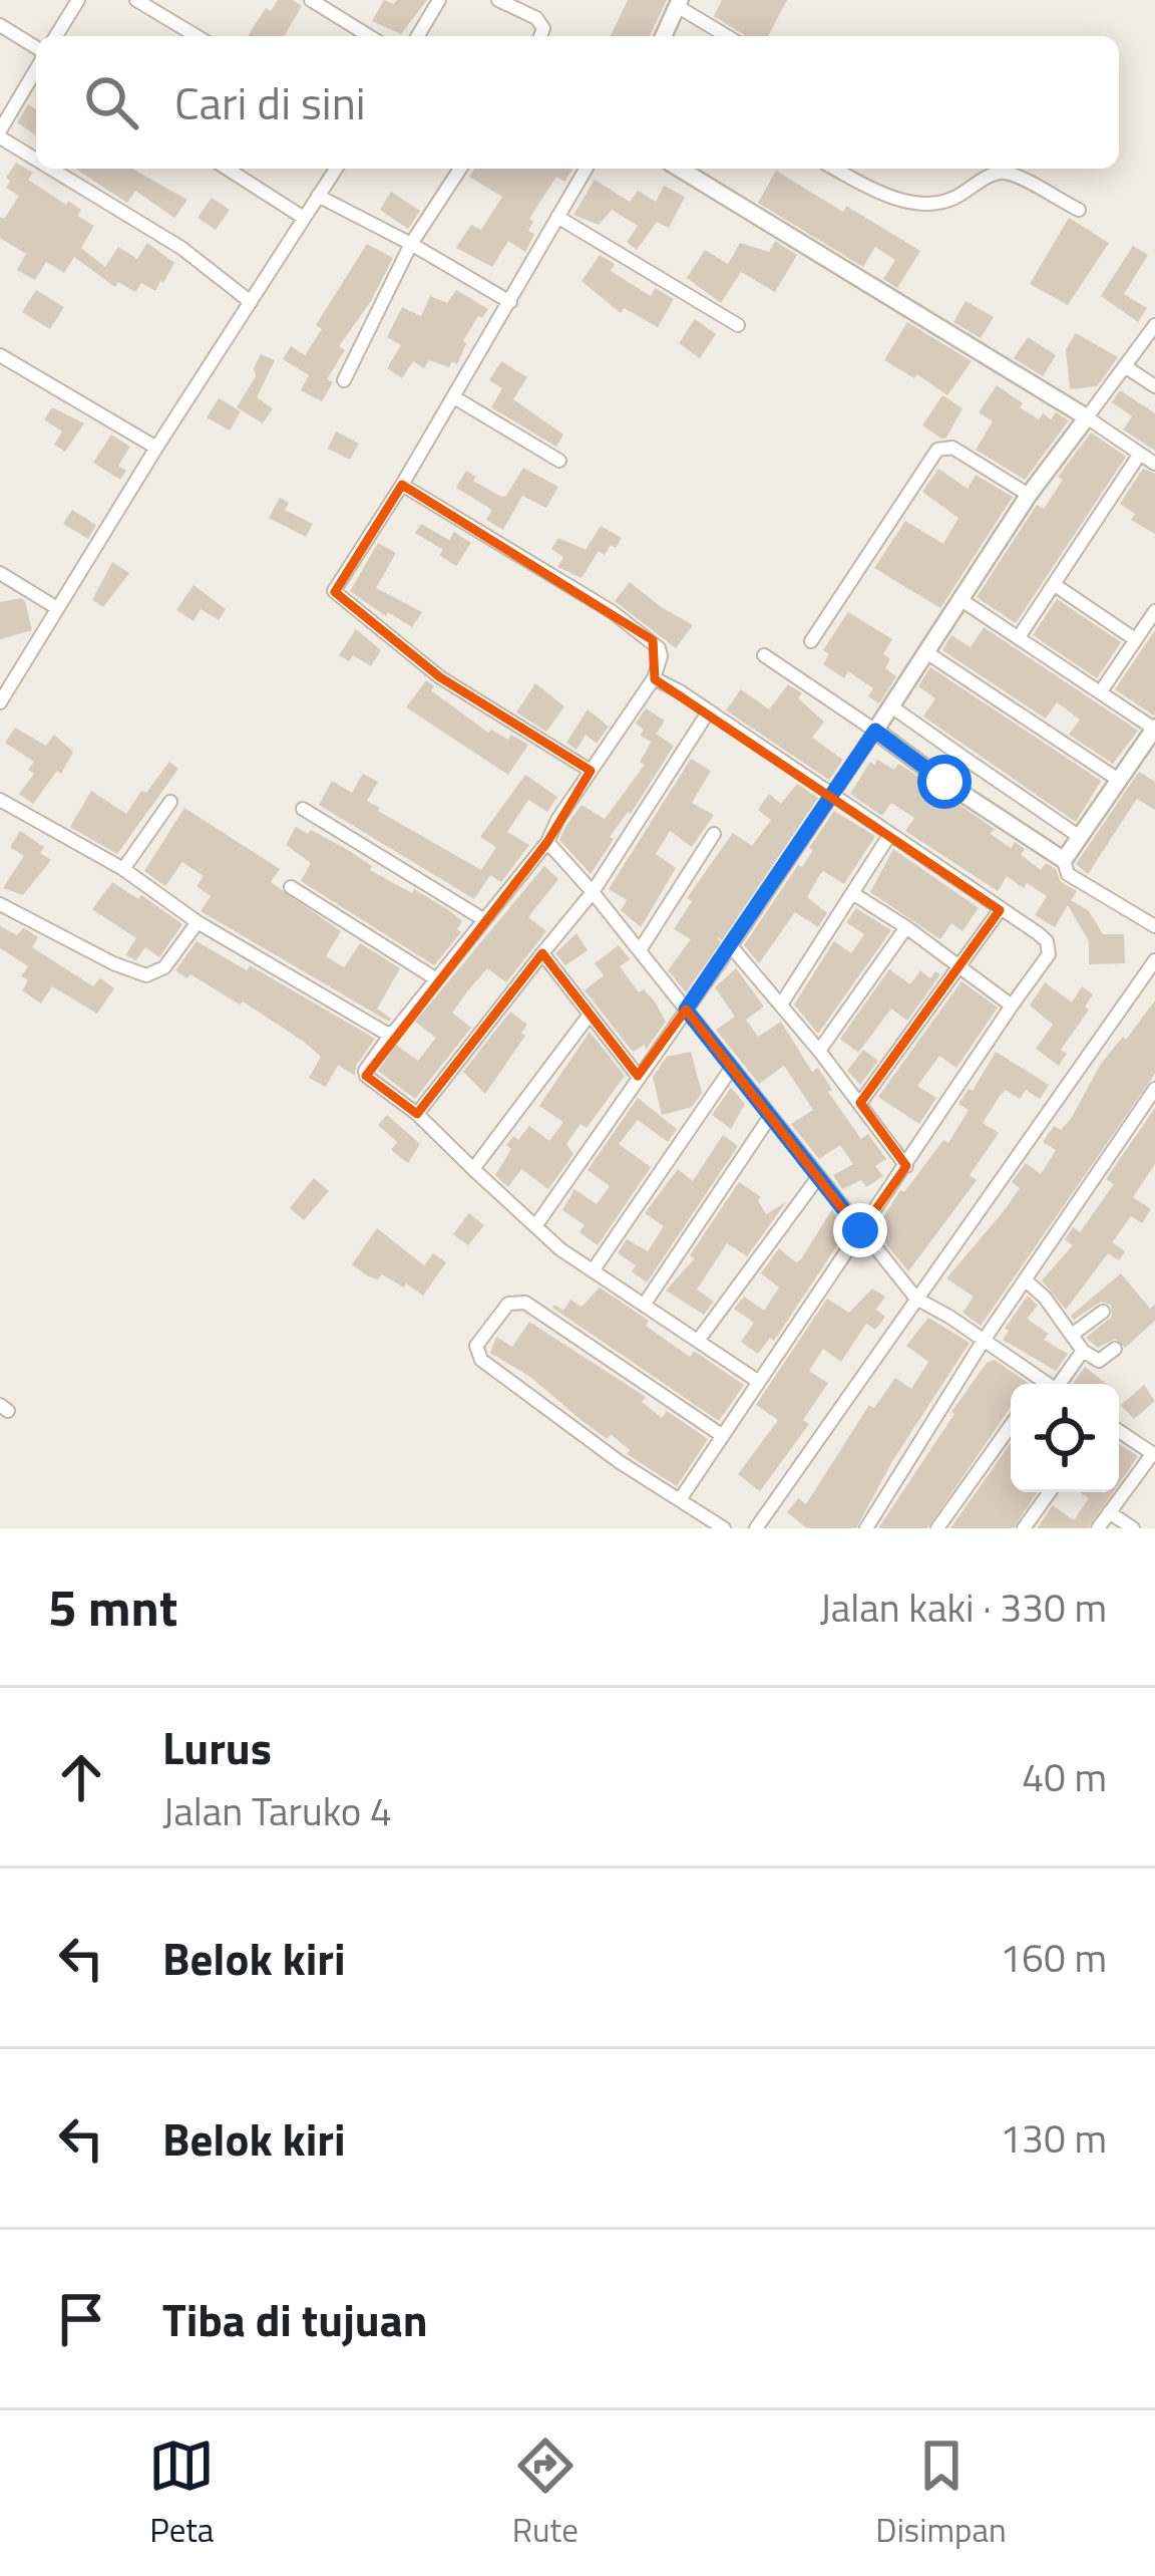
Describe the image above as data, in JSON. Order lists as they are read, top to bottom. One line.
{"page":{"search":"Cari di sini","heading":["5 mnt","Jalan kaki · 330 m"],"list":[["Lurus","Jalan Taruko 4","40 m"],["Belok kiri","160 m"],["Belok kiri","130 m"],"Tiba di tujuan"],"nav":["Peta","Rute","Disimpan"]}}
